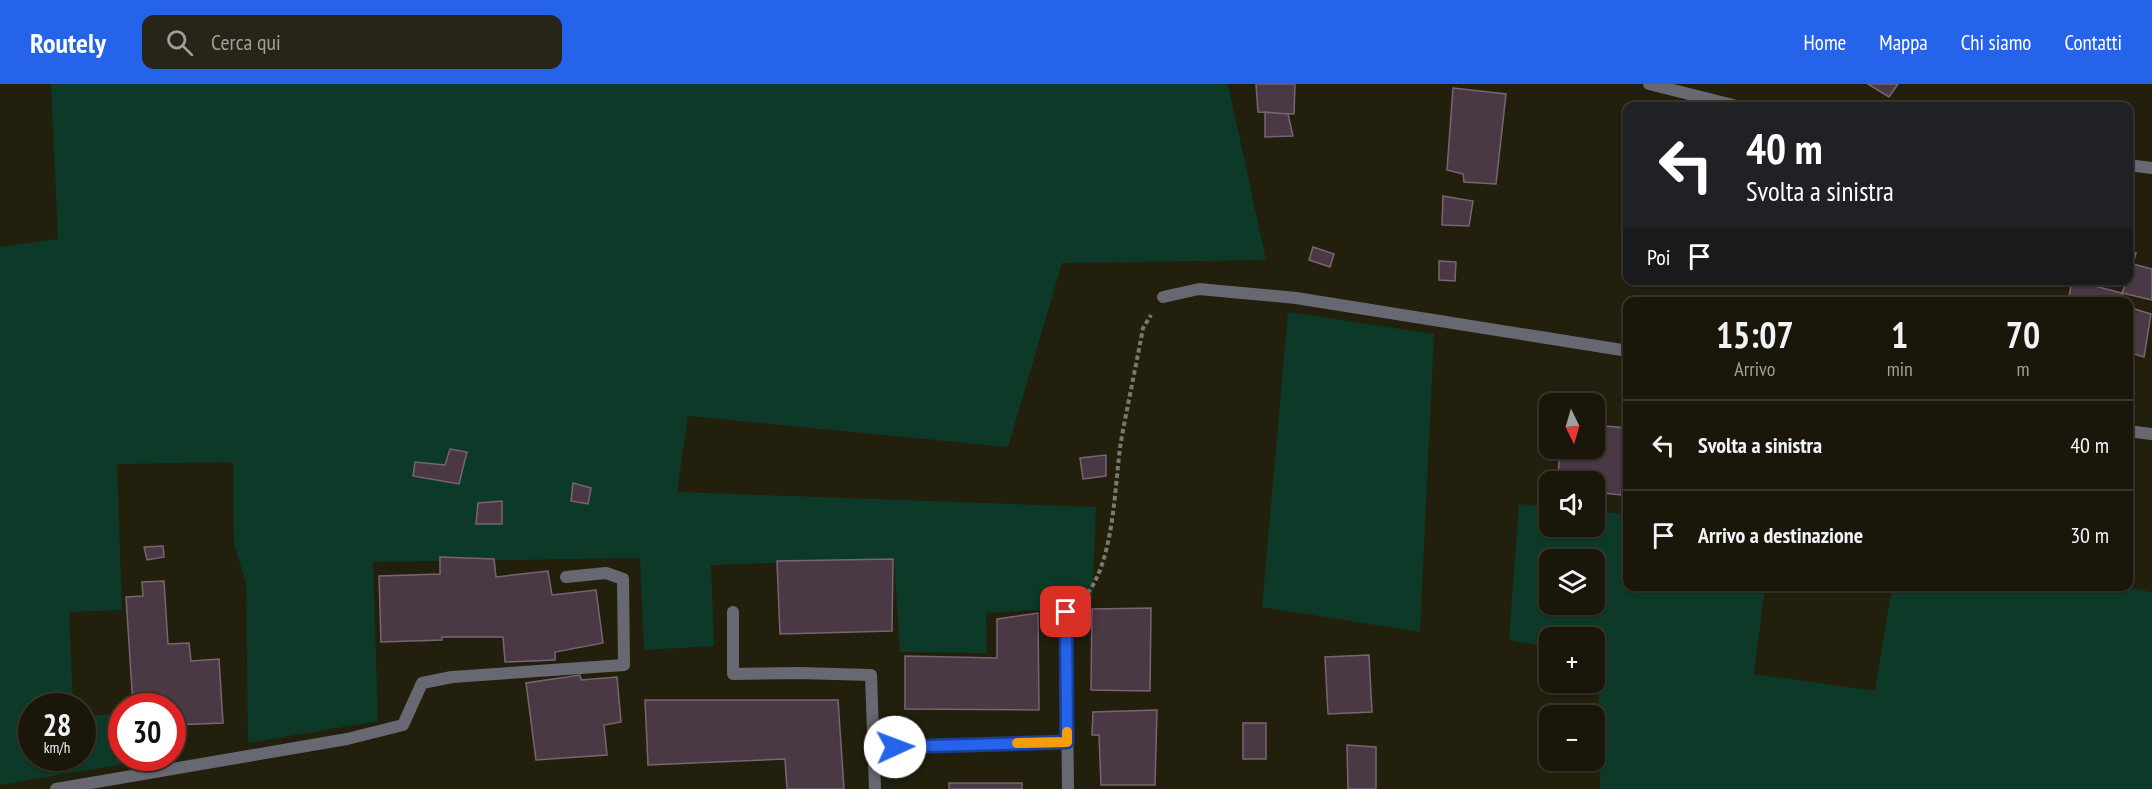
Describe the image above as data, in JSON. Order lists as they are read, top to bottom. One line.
{"north":"bottom","page":{"header":"Routely","search":"Cerca qui","nav":["Home","Mappa","Chi siamo","Contatti"],"turn":["40 m","Svolta a sinistra"],"then":"Poi","eta":["15:07","Arrivo","1","min","70","m"],"map_buttons":["+","−"],"list":[{"name":"Svolta a sinistra","value":"40 m"},{"name":"Arrivo a destinazione","value":"30 m"}],"speed":"28 km/h","limit":"30"}}
